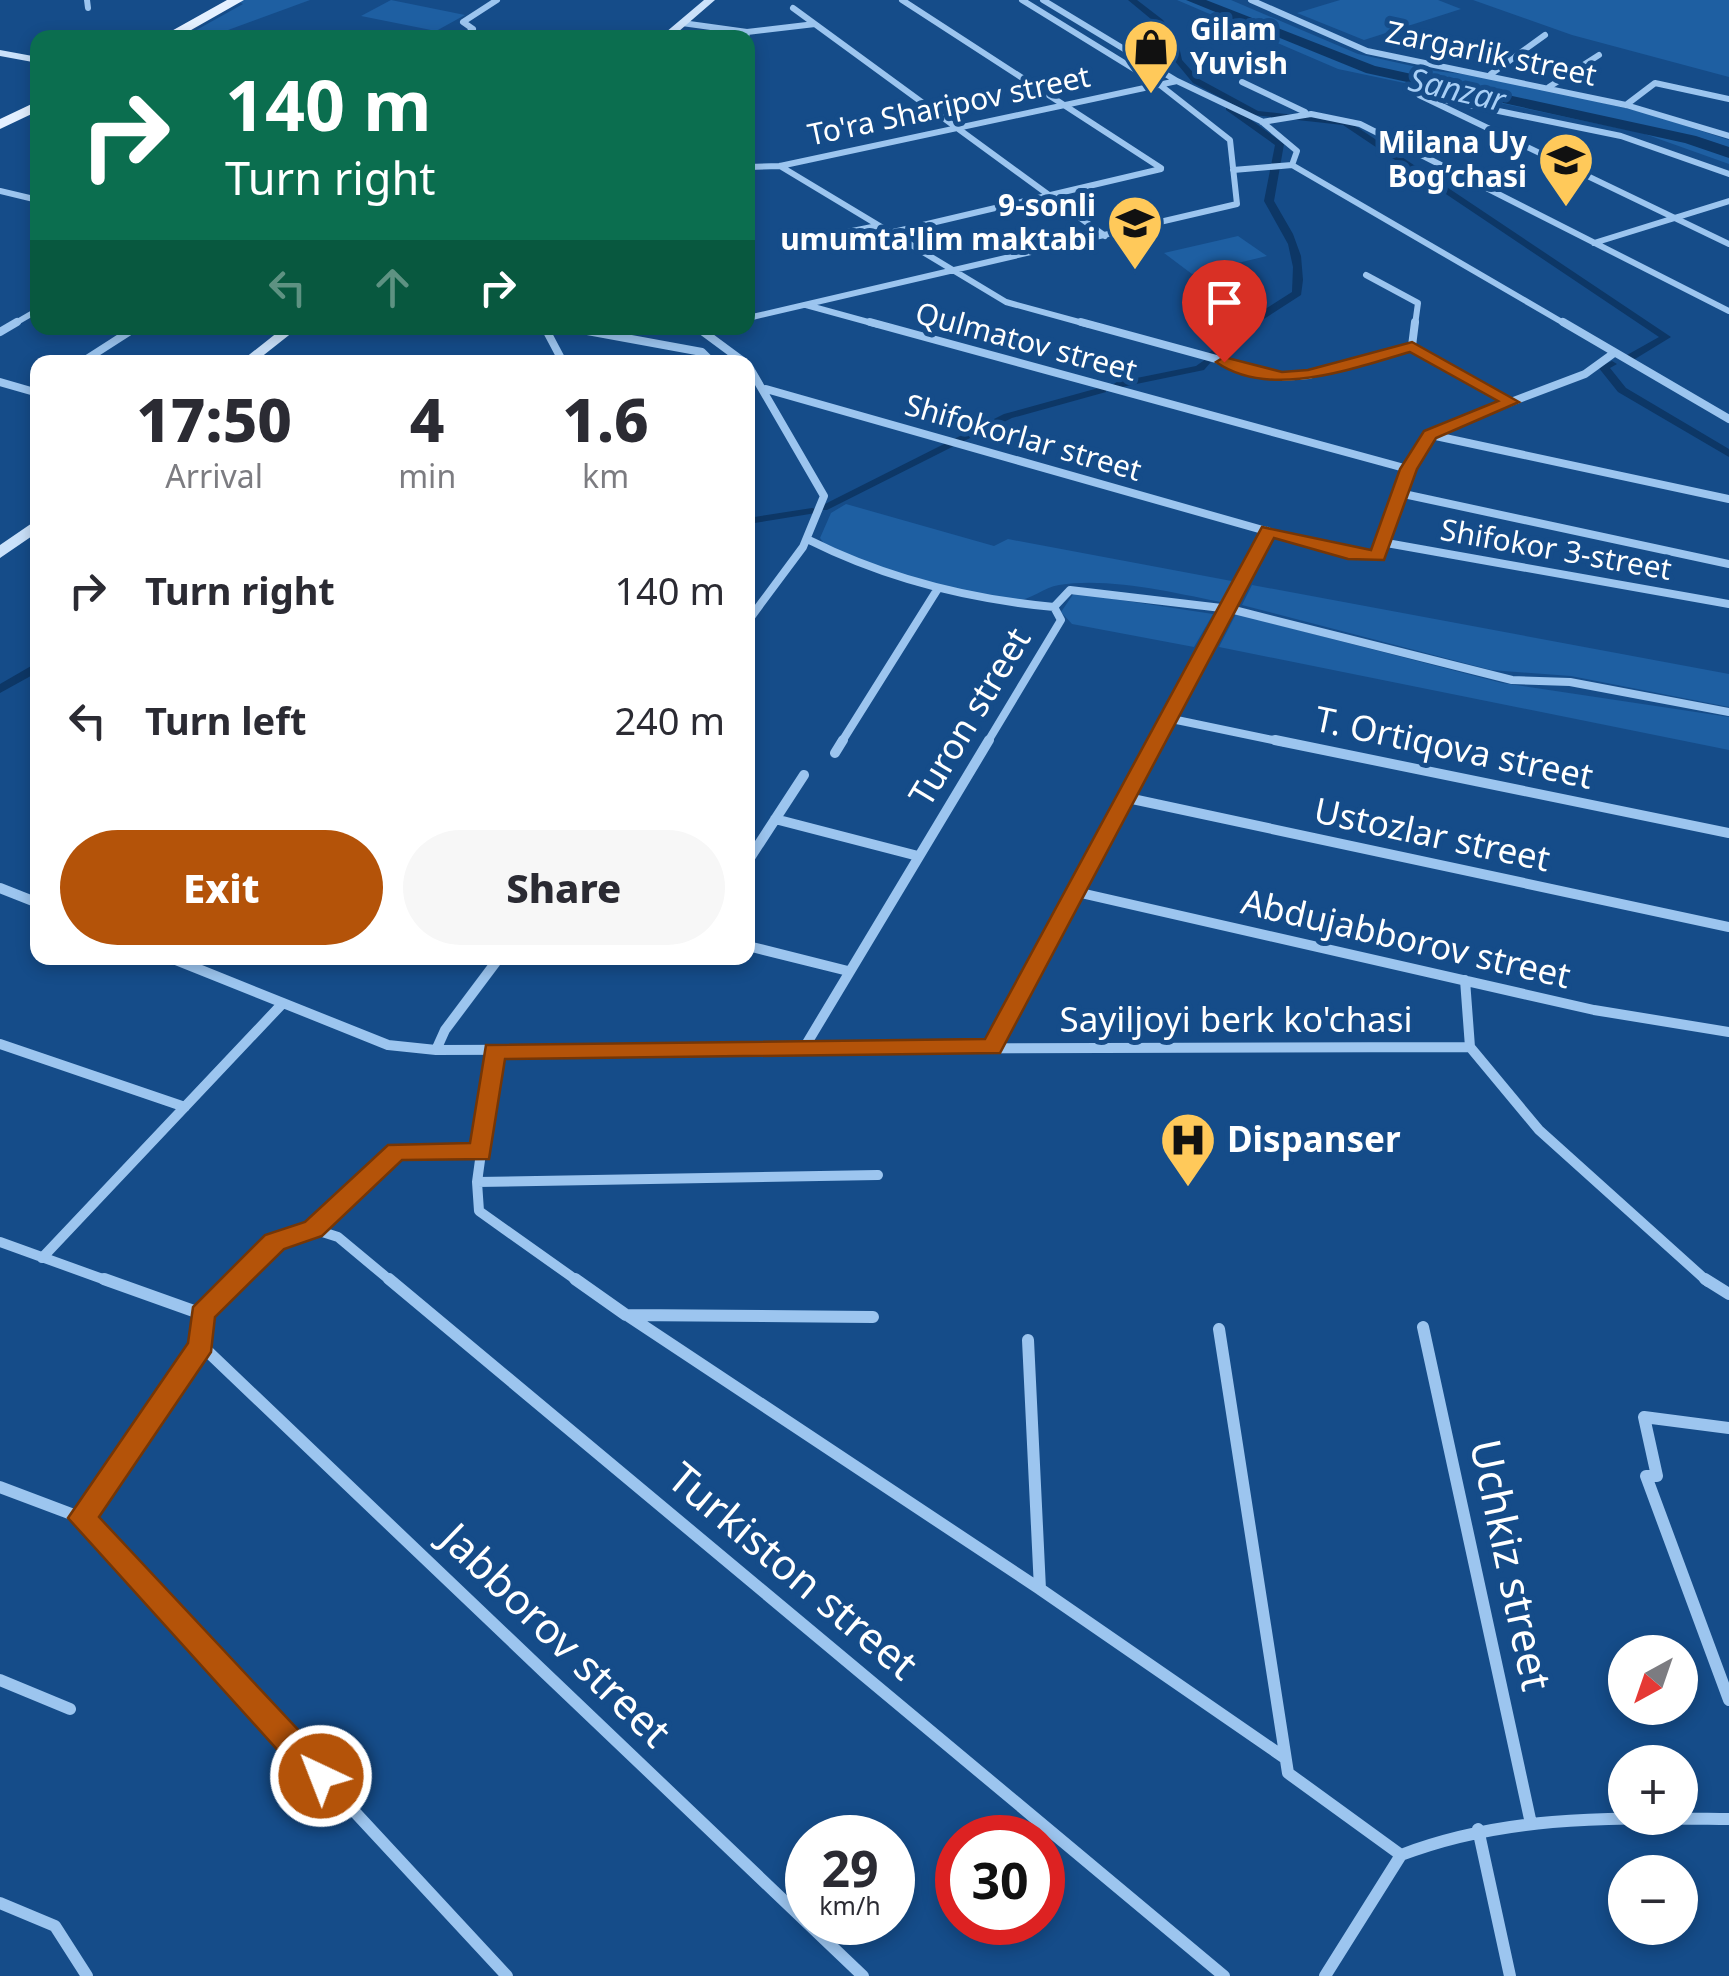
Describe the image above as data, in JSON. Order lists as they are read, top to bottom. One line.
{"streets":{"street":["Zargarlik street","To'ra Sharipov street","Qulmatov street","Shifokorlar street","Shifokor 3-street","Turon street","T. Ortiqova street","Ustozlar street","Abdujabborov street","Sayiljoyi berk ko'chasi","Uchkiz street","Turkiston street","Jabborov street"]},"crossings":[["Shifokorlar street","Shifokor 3-street"],["Turon street","Sayiljoyi berk ko'chasi"]],"water":["Sanzar"],"places":{"shop":["Gilam Yuvish"],"school or university":["Milana Uy Bog’chasi","9-sonli umumta'lim maktabi"],"hospital":["Dispanser"]},"north":"bottom left","page":{"turn":["140 m","Turn right"],"eta":["17:50","Arrival","4","min","1.6","km"],"list":[{"name":"Turn right","value":"140 m"},{"name":"Turn left","value":"240 m"}],"buttons":["Exit","Share"],"map_buttons":["+","−"],"speed":"29 km/h","limit":"30"}}
